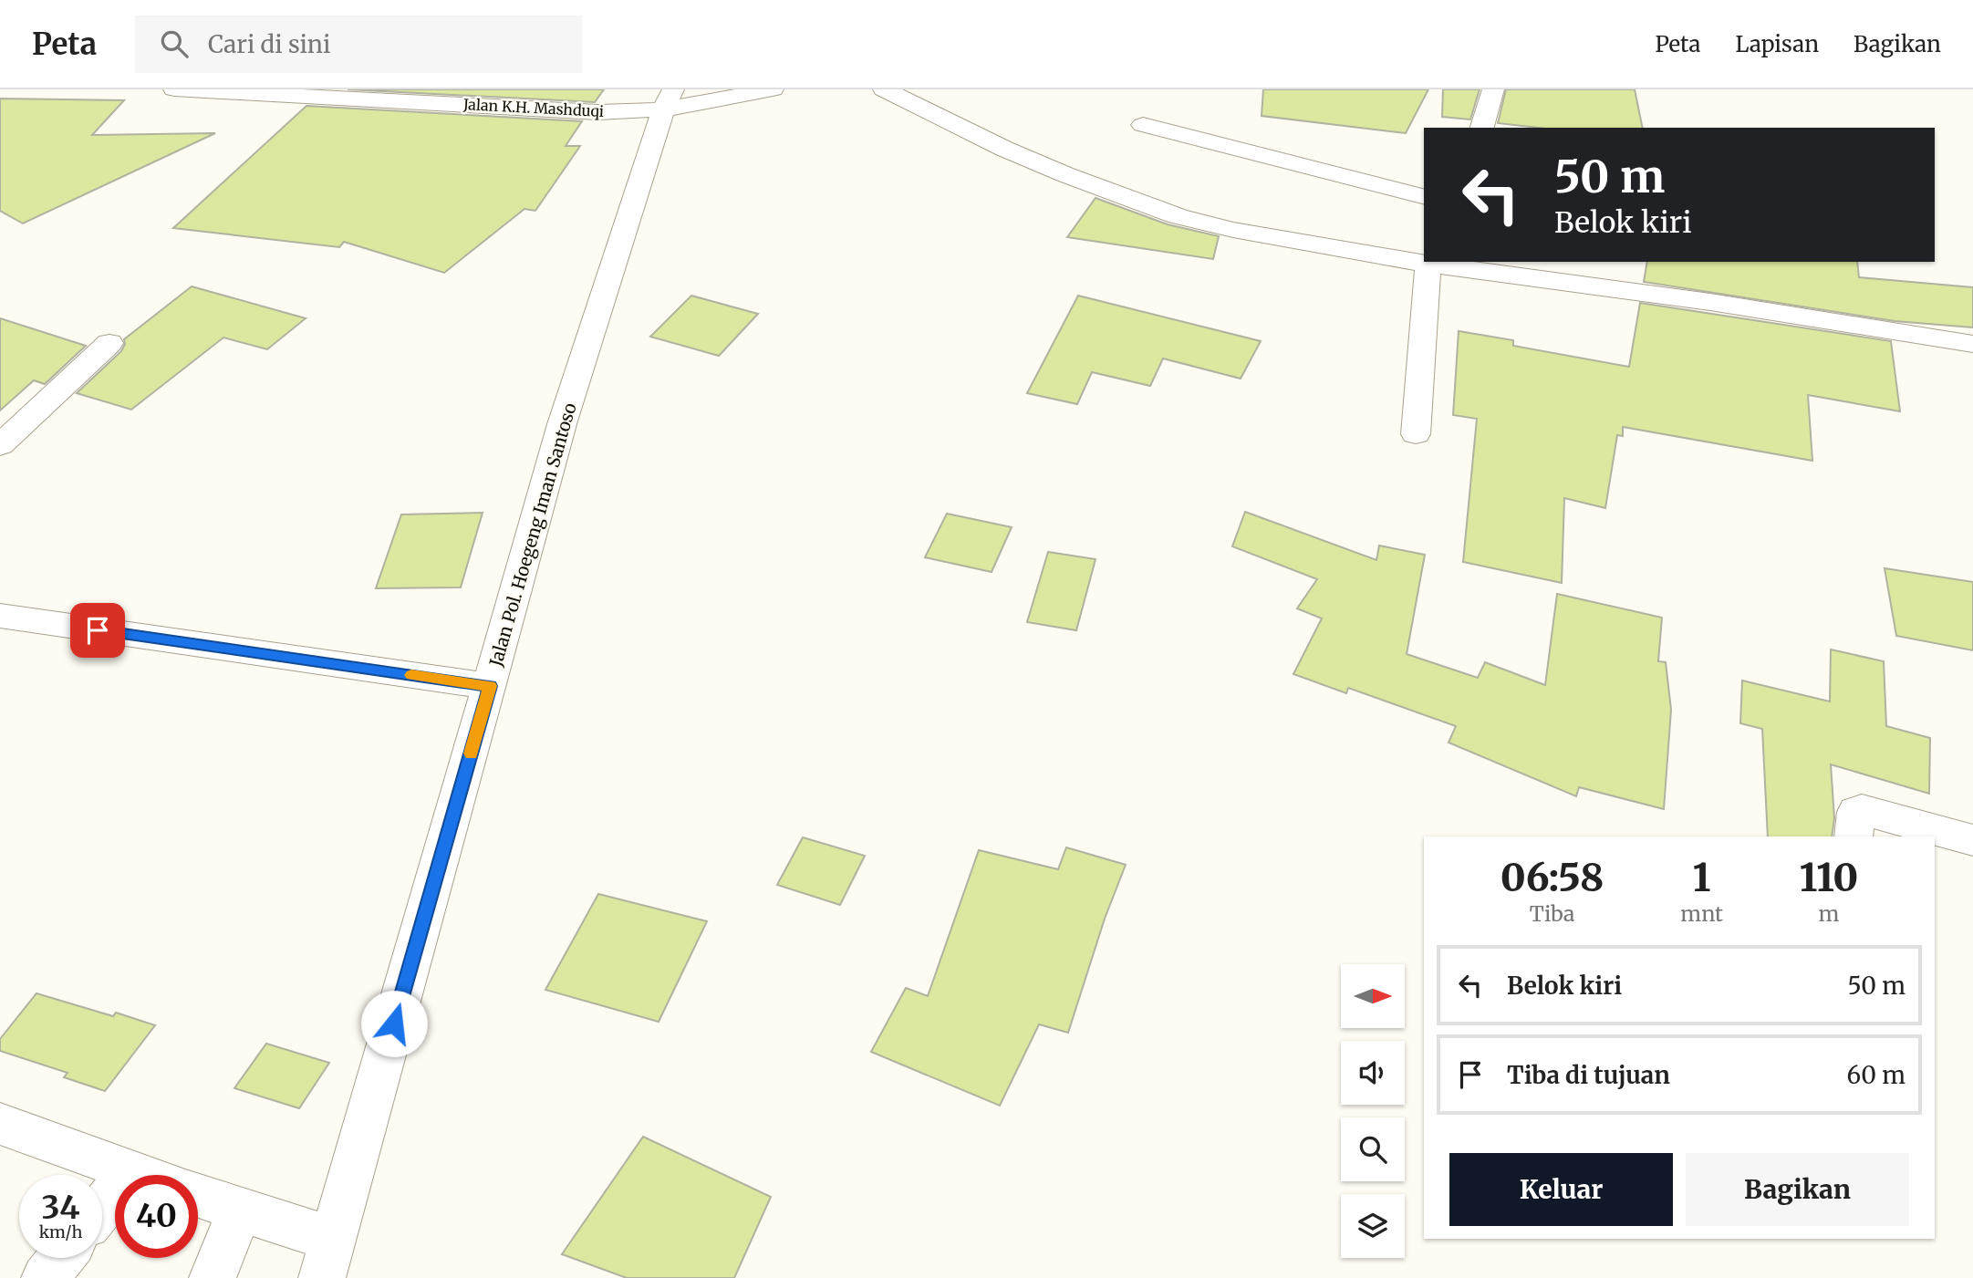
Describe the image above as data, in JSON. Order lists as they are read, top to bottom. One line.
{"streets":{"street":["Jalan K.H. Mashduqi","Jalan Pol. Hoegeng Iman Santoso"]},"crossings":[["Jalan K.H. Mashduqi","Jalan Pol. Hoegeng Iman Santoso"]],"north":"right","page":{"header":"Peta","search":"Cari di sini","nav":["Peta","Lapisan","Bagikan"],"turn":["50 m","Belok kiri"],"eta":["06:58","Tiba","1","mnt","110","m"],"list":[{"name":"Belok kiri","value":"50 m"},{"name":"Tiba di tujuan","value":"60 m"}],"buttons":["Keluar","Bagikan"],"speed":"34 km/h","limit":"40"}}
